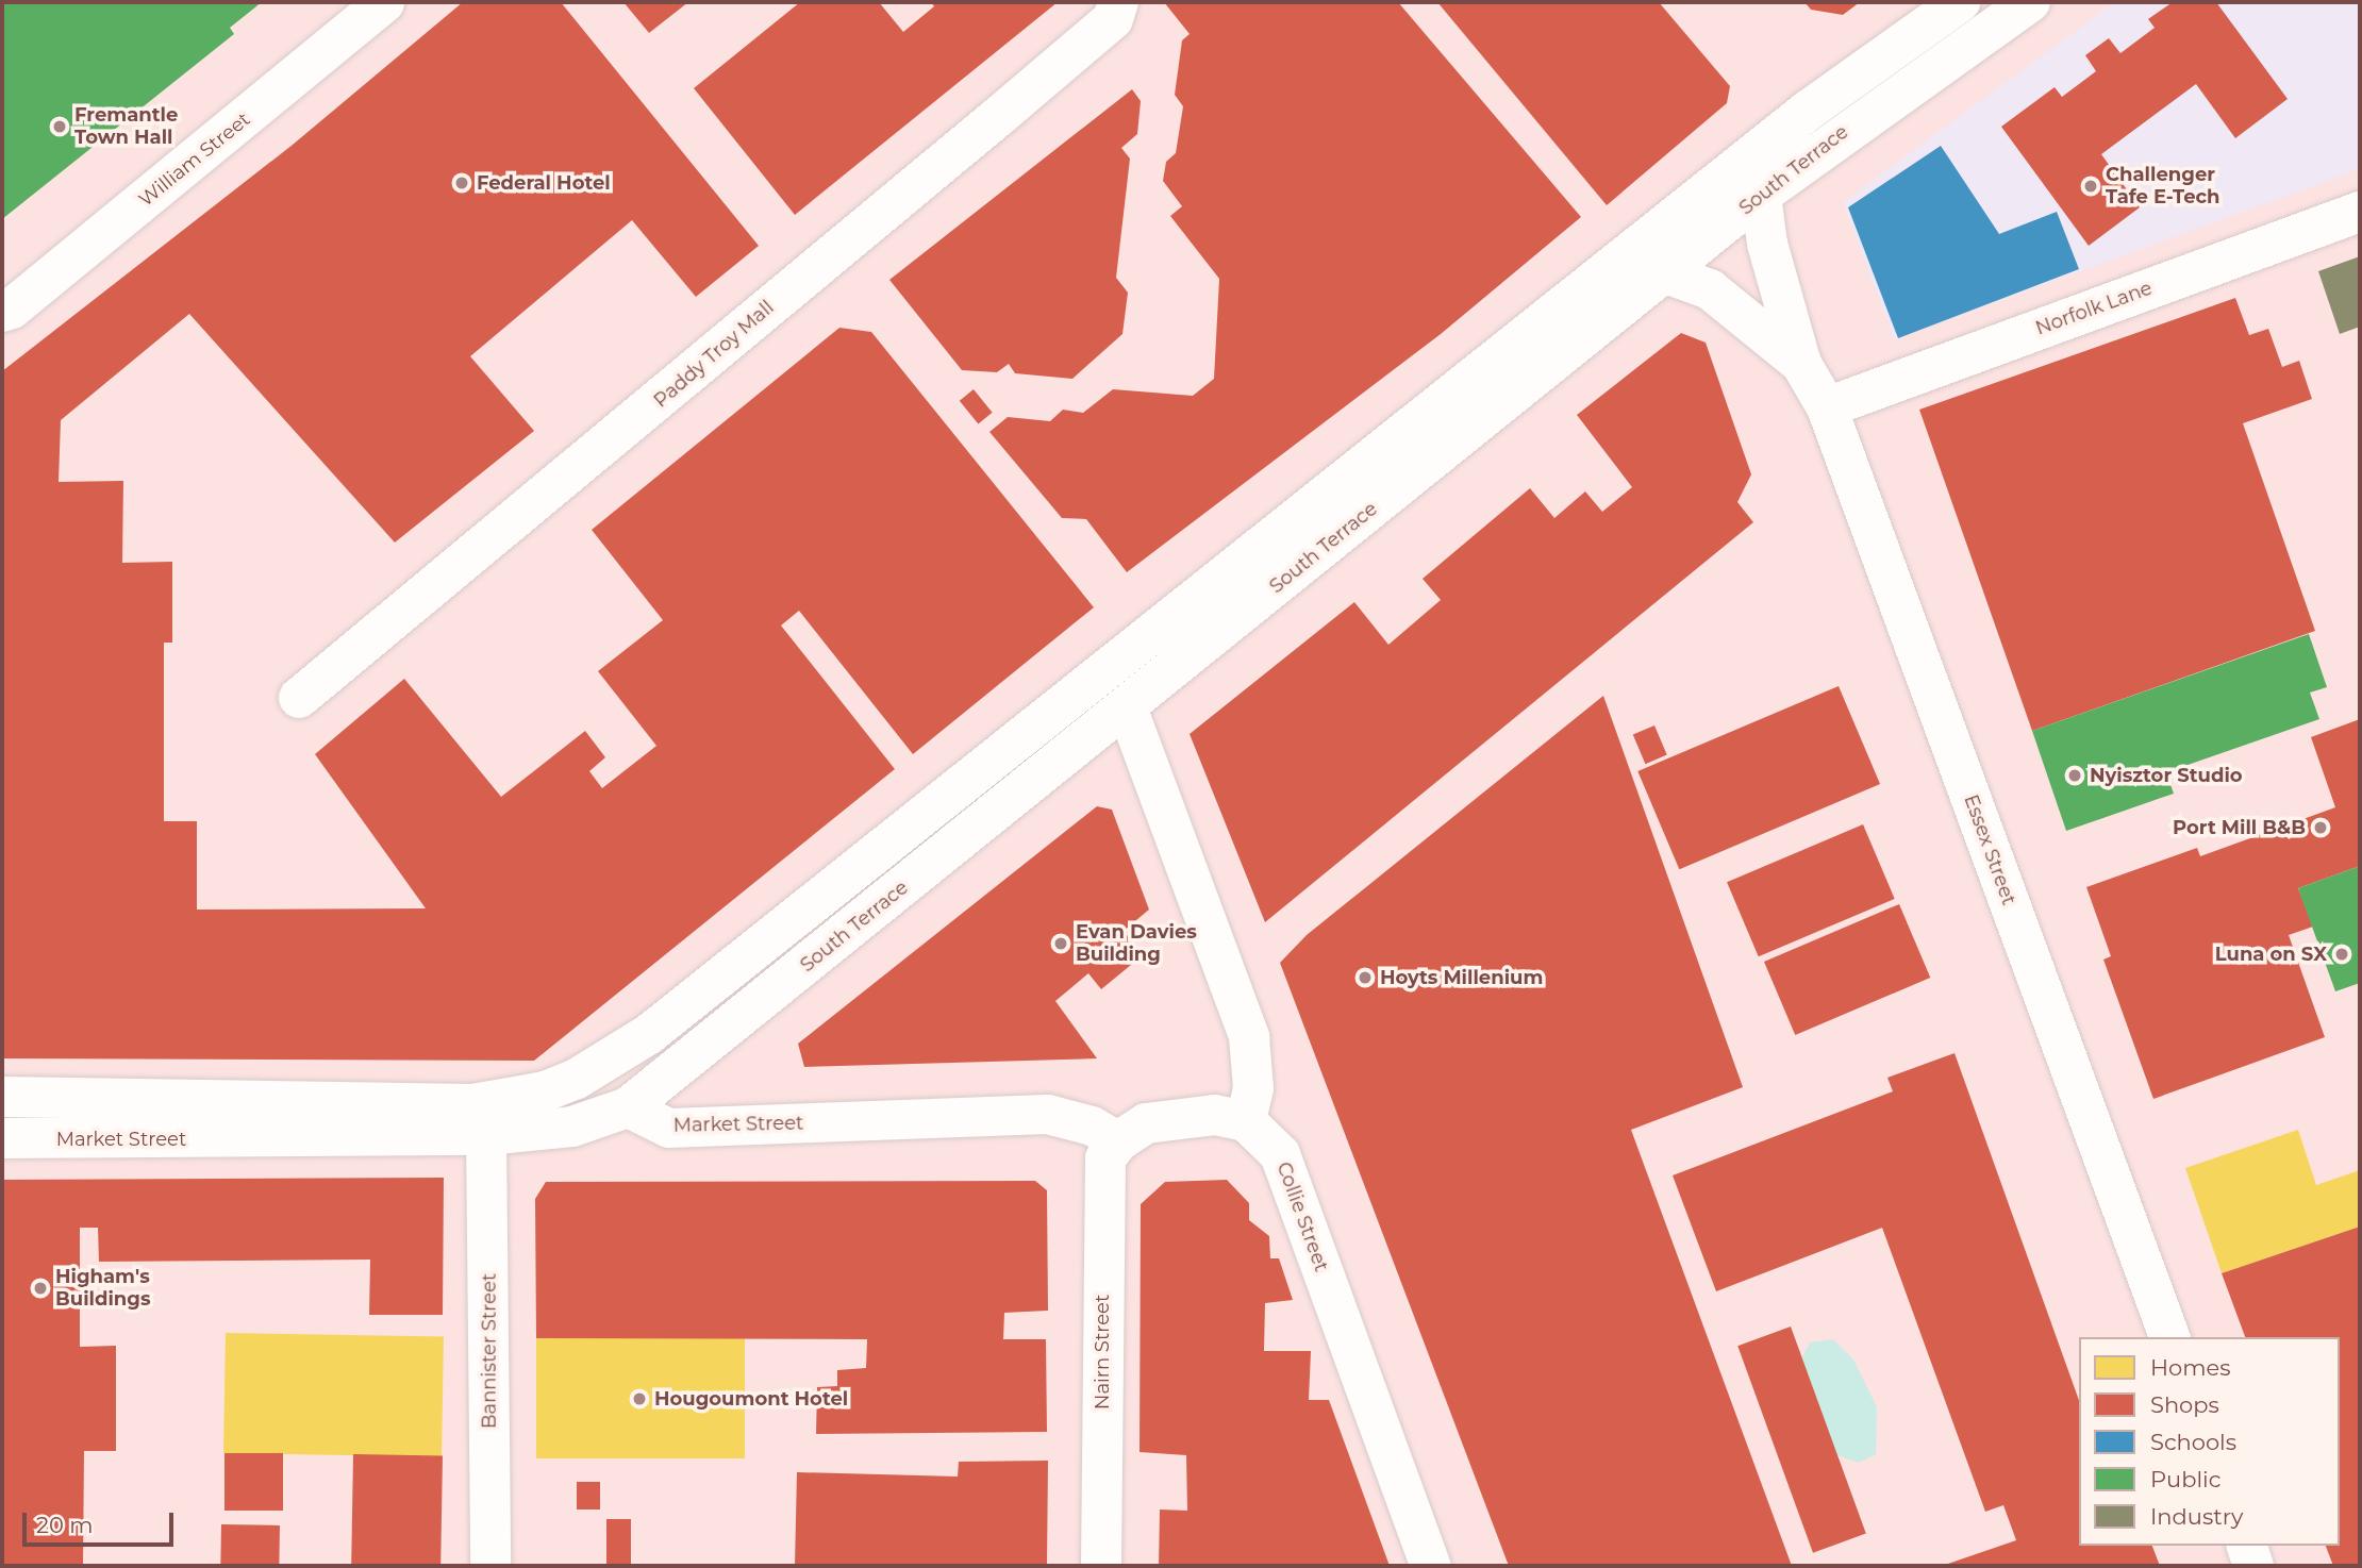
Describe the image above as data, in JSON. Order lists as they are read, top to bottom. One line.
{"streets":{"street":["William Street","South Terrace","Norfolk Lane","Paddy Troy Mall","Essex Street","Market Street","Collie Street","Bannister Street","Nairn Street"]},"crossings":[["South Terrace","Essex Street"],["South Terrace","Market Street"],["Norfolk Lane","Essex Street"],["Market Street","Bannister Street"],["Market Street","Nairn Street"]],"places":["Fremantle Town Hall","Federal Hotel","Challenger Tafe E-Tech","Nyisztor Studio","Port Mill B&B","Evan Davies Building","Luna on SX","Hoyts Millenium","Higham's Buildings","Hougoumont Hotel"],"legend":["Homes","Shops","Schools","Public","Industry"],"scale_bar":"20 m"}
